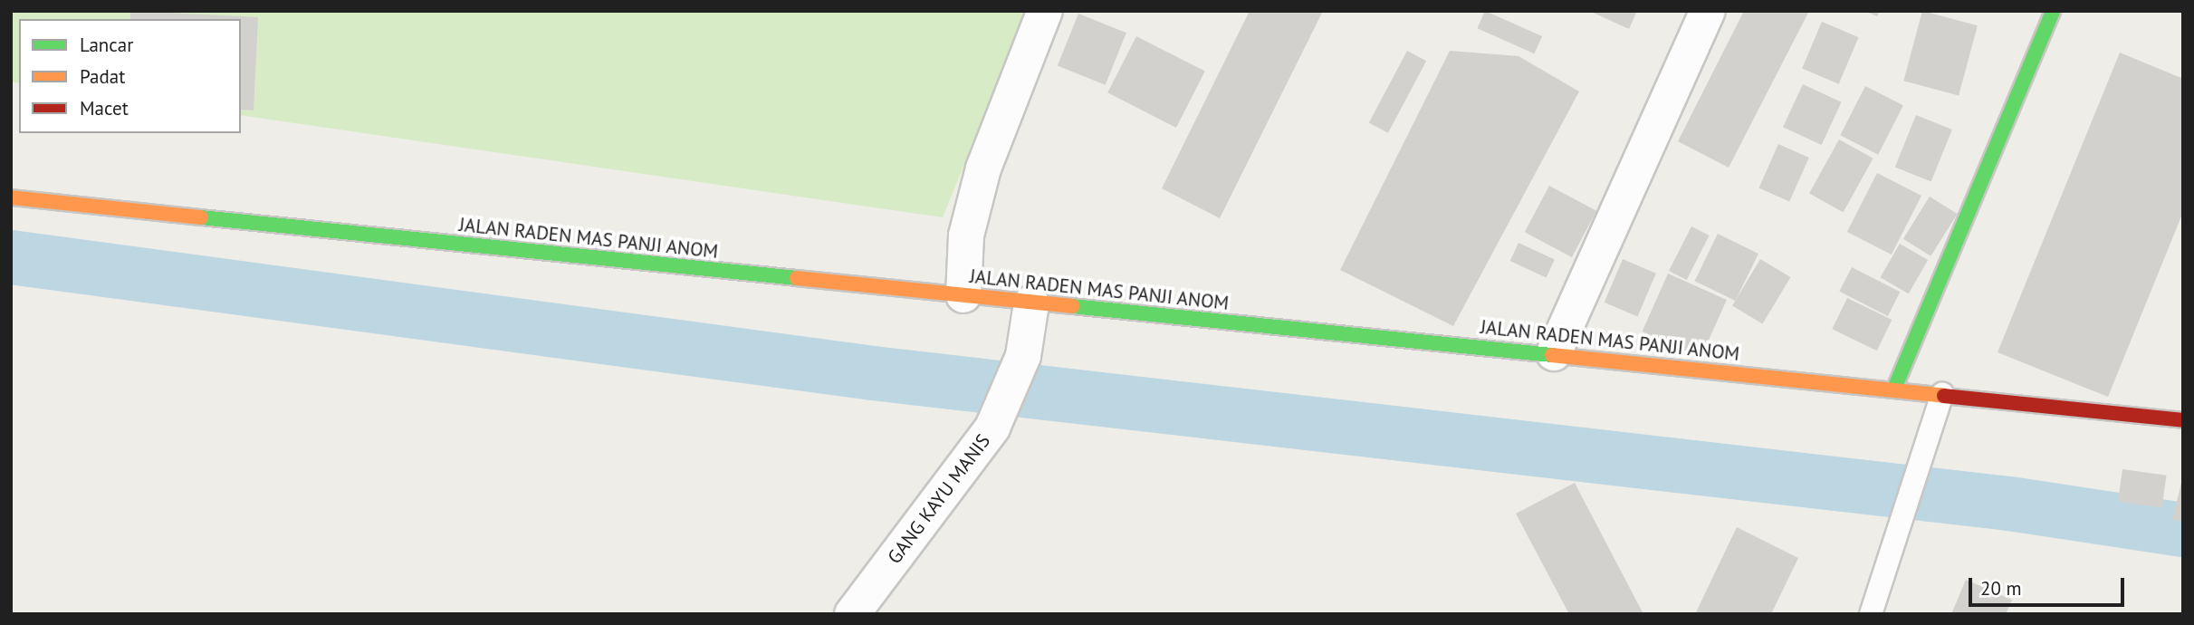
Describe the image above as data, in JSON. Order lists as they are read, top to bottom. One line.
{"streets":{"street":["JALAN RADEN MAS PANJI ANOM","GANG KAYU MANIS"]},"crossings":[["JALAN RADEN MAS PANJI ANOM","GANG KAYU MANIS"]],"legend":["Lancar","Padat","Macet"],"scale_bar":"20 m"}
